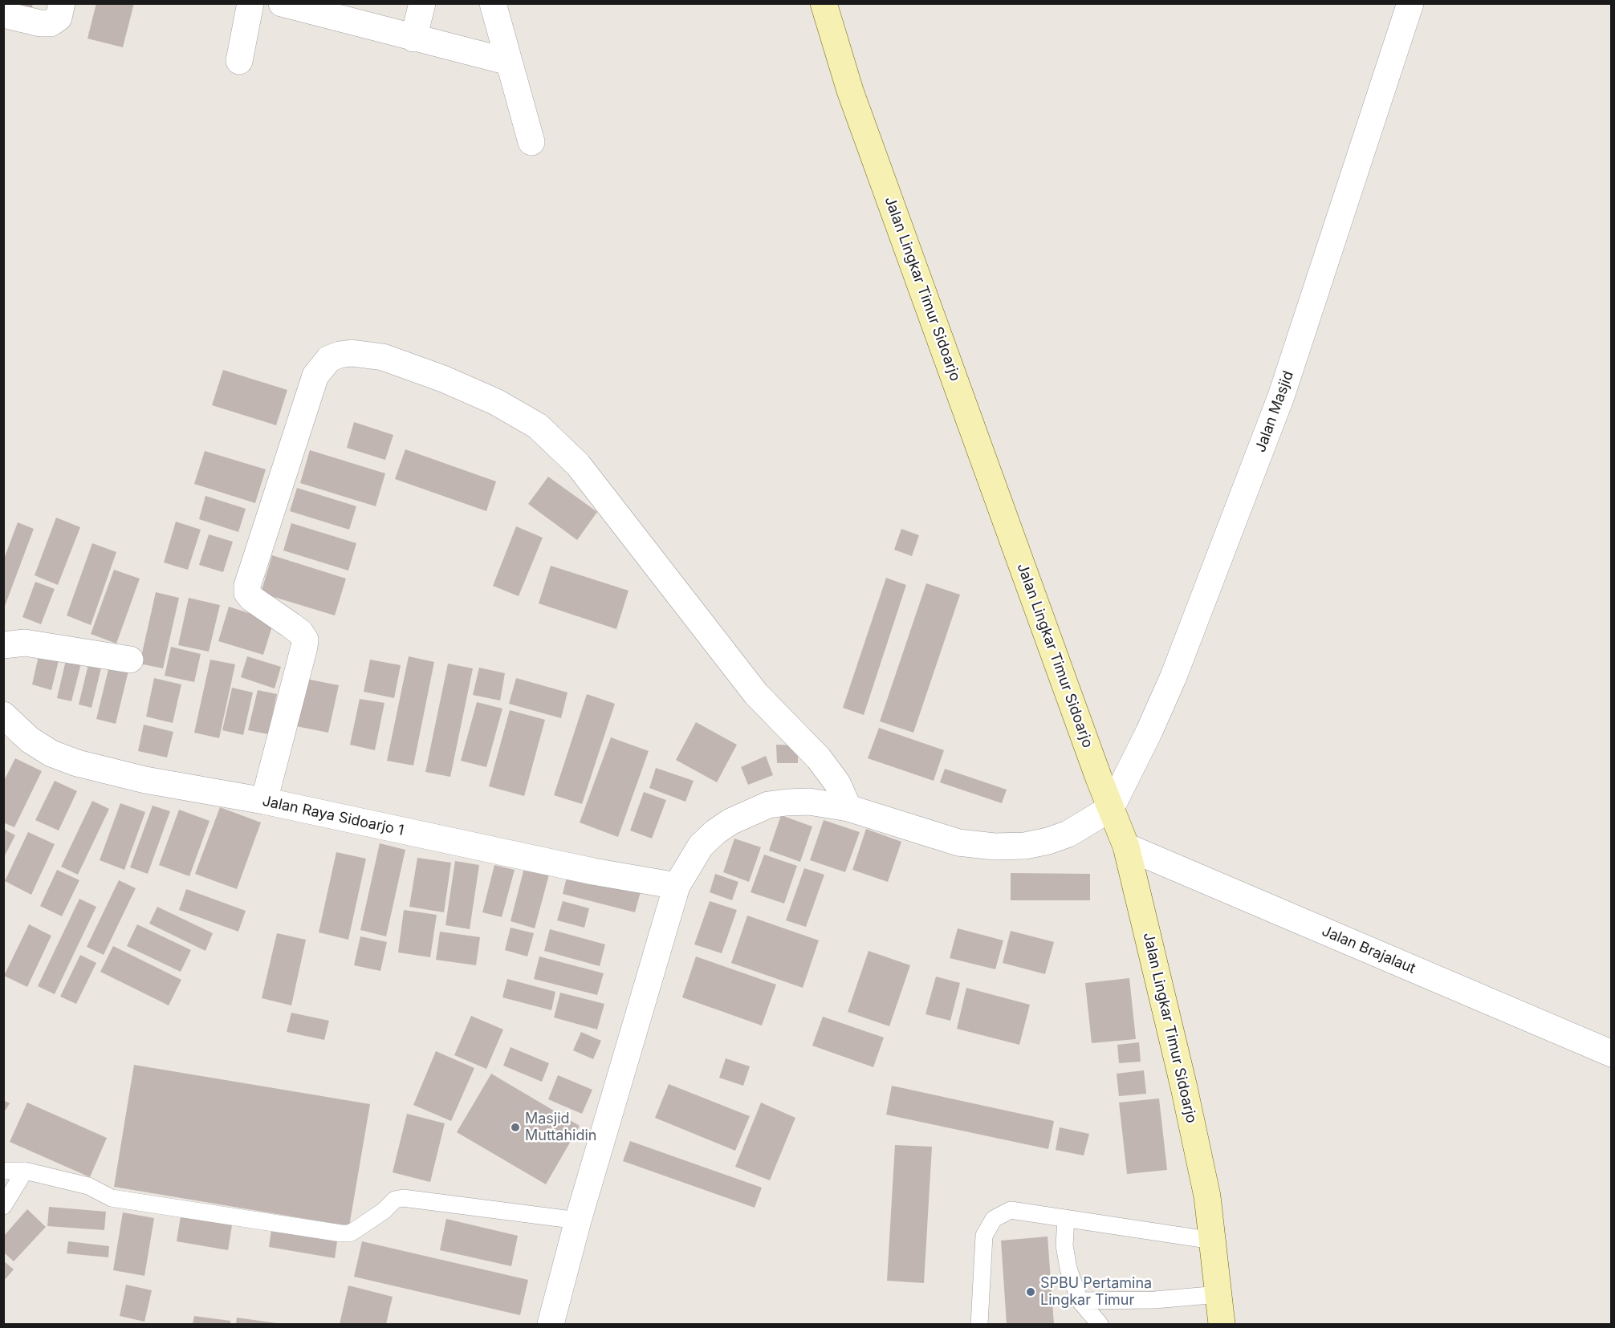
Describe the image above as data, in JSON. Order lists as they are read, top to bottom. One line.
{"streets":{"main road":["Jalan Lingkar Timur Sidoarjo"],"street":["Jalan Masjid","Jalan Raya Sidoarjo 1","Jalan Brajalaut"]},"crossings":[["Jalan Lingkar Timur Sidoarjo","Jalan Masjid"],["Jalan Lingkar Timur Sidoarjo","Jalan Brajalaut"]],"places":["Masjid Muttahidin","SPBU Pertamina Lingkar Timur"]}
